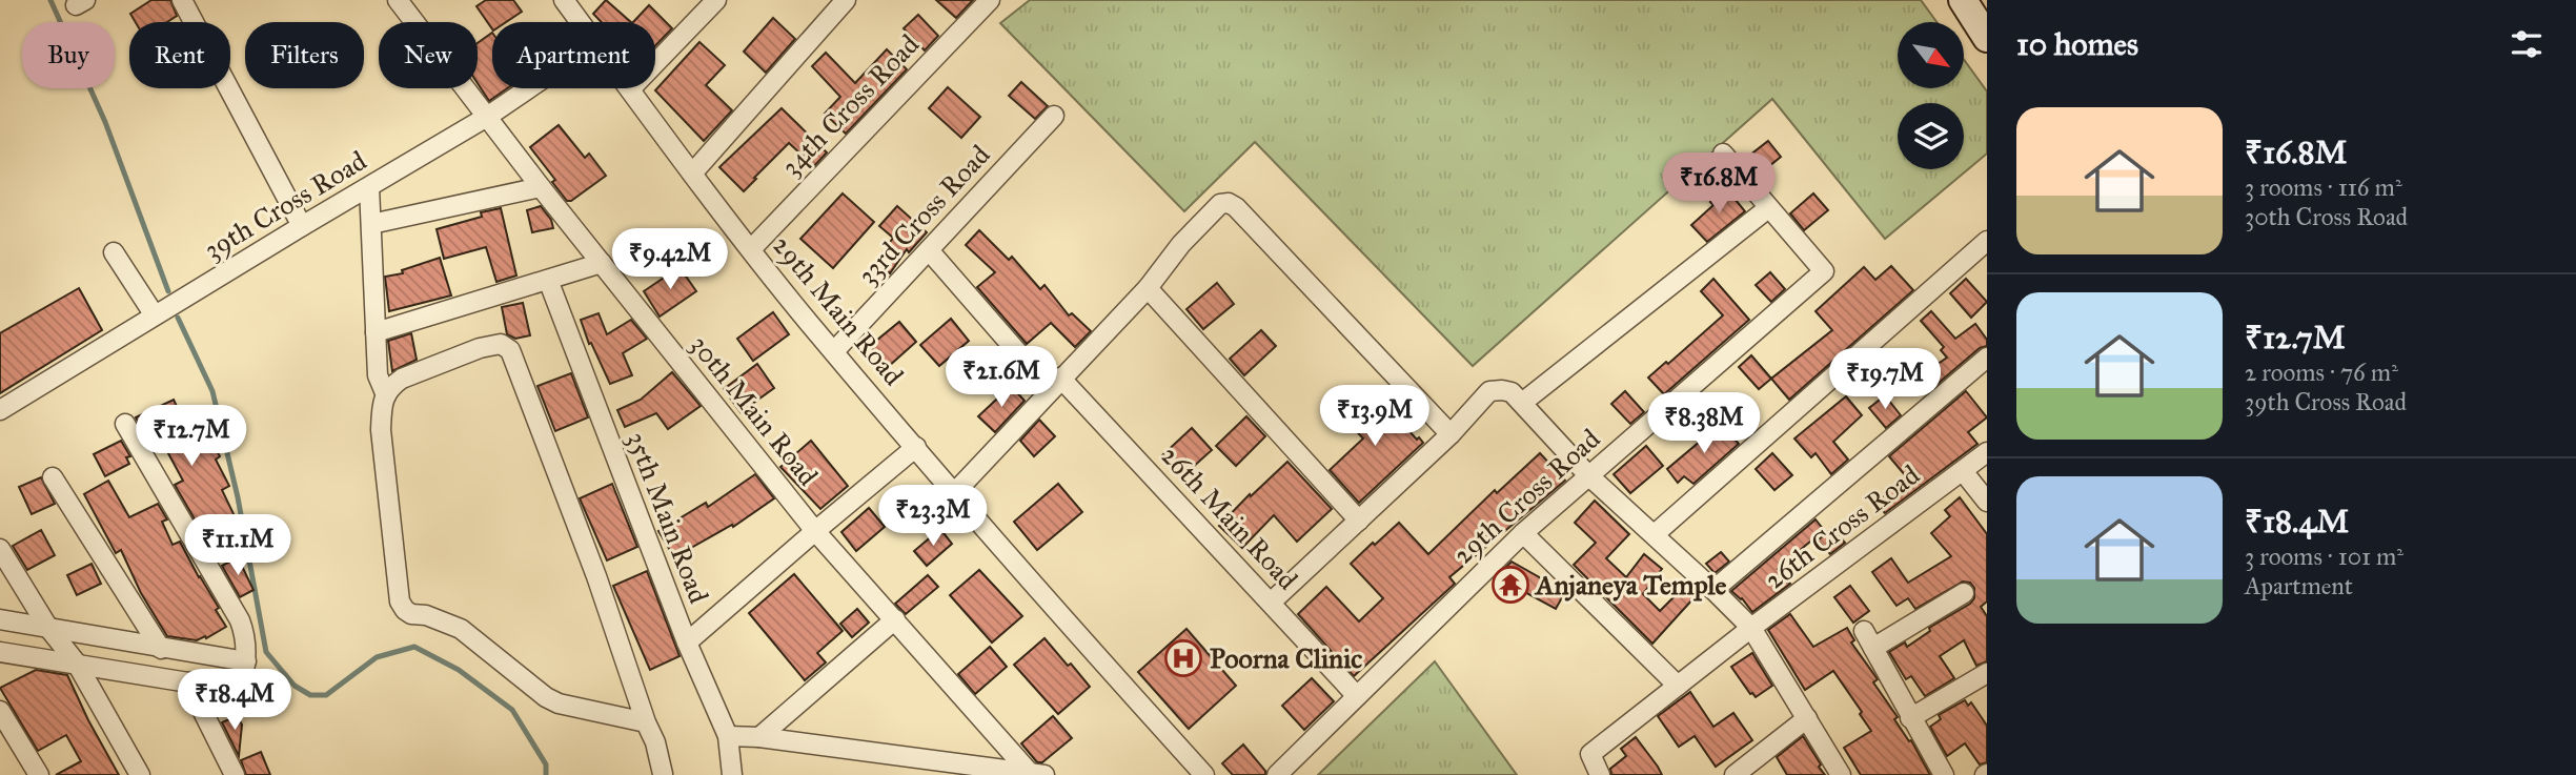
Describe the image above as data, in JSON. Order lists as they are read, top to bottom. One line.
{"streets":{"street":["34th Cross Road","39th Cross Road","33rd Cross Road","29th Main Road","30th Main Road","29th Cross Road","35th Main Road","26th Main Road","26th Cross Road"]},"crossings":[["34th Cross Road","29th Main Road"],["39th Cross Road","30th Main Road"],["33rd Cross Road","29th Main Road"],["33rd Cross Road","26th Main Road"],["29th Cross Road","26th Main Road"]],"places":{"temple":["Anjaneya Temple"],"hospital":["Poorna Clinic"]},"north":"bottom right","page":{"heading":"10 homes","chip":["Buy","Rent","Filters","New","Apartment"],"list":[{"name":"₹16.8M","note":"3 rooms · 116 m² · 30th Cross Road"},{"name":"₹12.7M","note":"2 rooms · 76 m² · 39th Cross Road"},{"name":"₹18.4M","note":"3 rooms · 101 m² · Apartment"}],"price":["₹16.8M","₹9.42M","₹21.6M","₹19.7M","₹13.9M","₹8.38M","₹12.7M","₹23.3M","₹11.1M","₹18.4M"]}}
